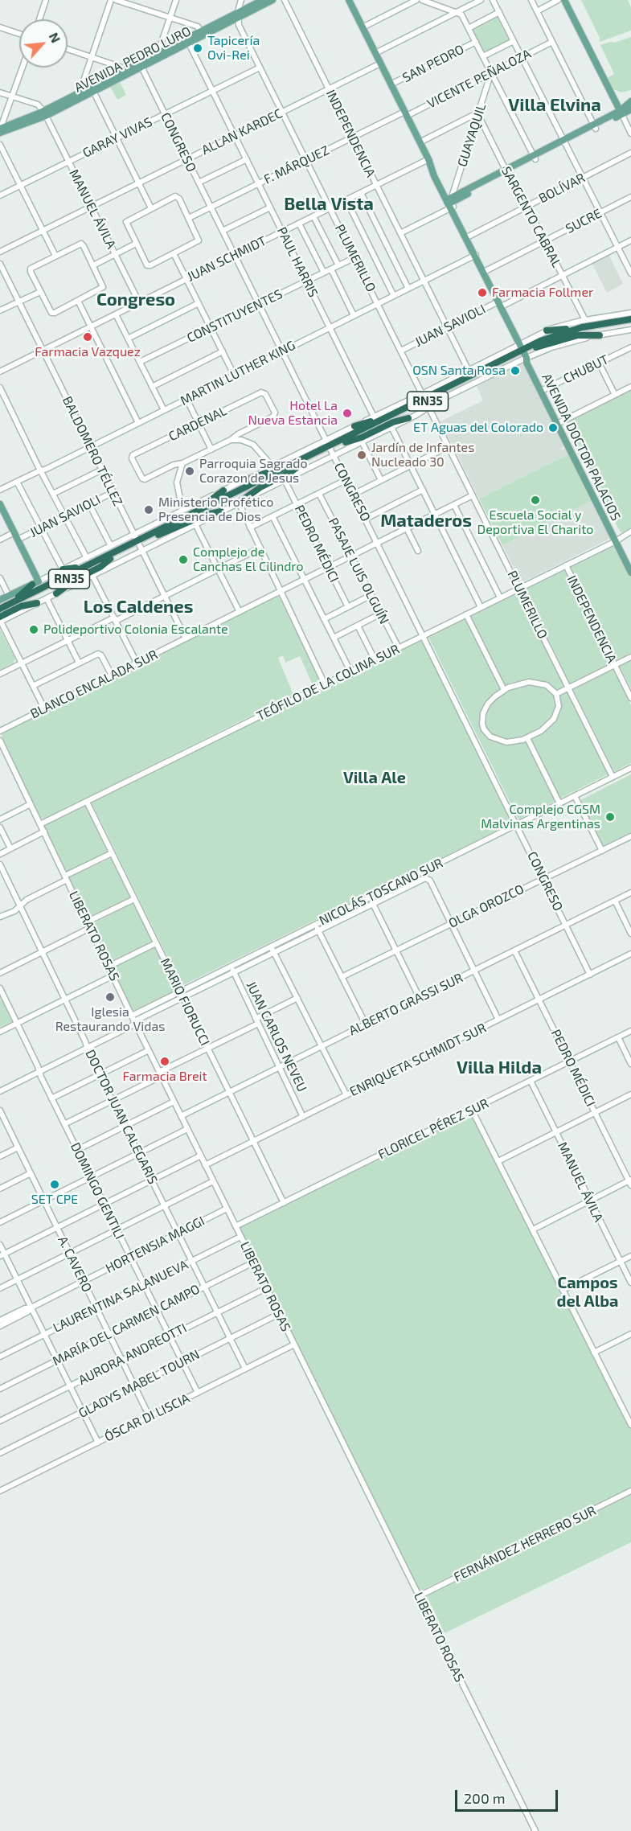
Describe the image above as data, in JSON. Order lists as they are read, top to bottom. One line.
{"streets":{"highway":["RN35"],"main road":["AVENIDA PEDRO LURO","AVENIDA DOCTOR PALACIOS"],"street":["SAN PEDRO","VICENTE PEÑALOZA","ALLAN KARDEC","INDEPENDENCIA","GUAYAQUIL","GARAY VIVAS","CONGRESO","F. MÁRQUEZ","BOLÍVAR","MANUEL ÁVILA","SARGENTO CABRAL","SUCRE","PLUMERILLO","JUAN SCHMIDT","PAUL HARRIS","CONSTITUYENTES","JUAN SAVIOLI","CHUBUT","MARTIN LUTHER KING","CARDENAL","BALDOMERO TÉLLEZ","PEDRO MÉDICI","PASAJE LUIS OLGUÍN","TEÓFILO DE LA COLINA SUR","BLANCO ENCALADA SUR","NICOLÁS TOSCANO SUR","OLGA OROZCO","LIBERATO ROSAS","MARIO FIORUCCI","ALBERTO GRASSI SUR","JUAN CARLOS NEVEU","ENRIQUETA SCHMIDT SUR","DOCTOR JUAN CALEGARIS","FLORICEL PÉREZ SUR","DOMINGO GENTILI","HORTENSIA MAGGI","A. CAVERO","LAURENTINA SALANUEVA","MARÍA DEL CARMEN CAMPO","AURORA ANDREOTTI","GLADYS MABEL TOURN","ÓSCAR DI LISCIA","FERNÁNDEZ HERRERO SUR"]},"crossings":[["AVENIDA PEDRO LURO","CONGRESO"],["AVENIDA PEDRO LURO","MANUEL ÁVILA"],["AVENIDA PEDRO LURO","PLUMERILLO"],["AVENIDA PEDRO LURO","PAUL HARRIS"],["SAN PEDRO","AVENIDA DOCTOR PALACIOS"],["VICENTE PEÑALOZA","GUAYAQUIL"],["VICENTE PEÑALOZA","F. MÁRQUEZ"],["VICENTE PEÑALOZA","AVENIDA DOCTOR PALACIOS"],["ALLAN KARDEC","INDEPENDENCIA"],["ALLAN KARDEC","CONGRESO"],["ALLAN KARDEC","MANUEL ÁVILA"],["ALLAN KARDEC","PLUMERILLO"],["ALLAN KARDEC","PAUL HARRIS"],["ALLAN KARDEC","AVENIDA DOCTOR PALACIOS"],["INDEPENDENCIA","F. MÁRQUEZ"],["INDEPENDENCIA","JUAN SCHMIDT"],["INDEPENDENCIA","JUAN SAVIOLI"],["INDEPENDENCIA","MARTIN LUTHER KING"],["INDEPENDENCIA","TEÓFILO DE LA COLINA SUR"],["GUAYAQUIL","SARGENTO CABRAL"],["GUAYAQUIL","AVENIDA DOCTOR PALACIOS"],["GARAY VIVAS","CONGRESO"],["GARAY VIVAS","MANUEL ÁVILA"],["GARAY VIVAS","PLUMERILLO"],["GARAY VIVAS","PAUL HARRIS"],["CONGRESO","F. MÁRQUEZ"],["CONGRESO","JUAN SCHMIDT"],["CONGRESO","CONSTITUYENTES"],["CONGRESO","MARTIN LUTHER KING"],["CONGRESO","RN35"],["CONGRESO","TEÓFILO DE LA COLINA SUR"],["CONGRESO","BLANCO ENCALADA SUR"],["CONGRESO","NICOLÁS TOSCANO SUR"],["CONGRESO","OLGA OROZCO"],["CONGRESO","ALBERTO GRASSI SUR"],["CONGRESO","ENRIQUETA SCHMIDT SUR"],["F. MÁRQUEZ","PLUMERILLO"],["F. MÁRQUEZ","PAUL HARRIS"],["F. MÁRQUEZ","AVENIDA DOCTOR PALACIOS"],["BOLÍVAR","SARGENTO CABRAL"],["BOLÍVAR","AVENIDA DOCTOR PALACIOS"],["MANUEL ÁVILA","JUAN SCHMIDT"],["MANUEL ÁVILA","FLORICEL PÉREZ SUR"],["SARGENTO CABRAL","SUCRE"],["SARGENTO CABRAL","JUAN SAVIOLI"],["SUCRE","AVENIDA DOCTOR PALACIOS"],["PLUMERILLO","JUAN SCHMIDT"],["PLUMERILLO","CONSTITUYENTES"],["PLUMERILLO","JUAN SAVIOLI"],["PLUMERILLO","MARTIN LUTHER KING"],["PLUMERILLO","RN35"],["PLUMERILLO","TEÓFILO DE LA COLINA SUR"],["PLUMERILLO","BLANCO ENCALADA SUR"],["PLUMERILLO","NICOLÁS TOSCANO SUR"],["JUAN SCHMIDT","PAUL HARRIS"],["JUAN SCHMIDT","AVENIDA DOCTOR PALACIOS"],["JUAN SCHMIDT","BALDOMERO TÉLLEZ"],["PAUL HARRIS","CONSTITUYENTES"],["PAUL HARRIS","MARTIN LUTHER KING"],["JUAN SAVIOLI","AVENIDA DOCTOR PALACIOS"],["JUAN SAVIOLI","BALDOMERO TÉLLEZ"],["CHUBUT","AVENIDA DOCTOR PALACIOS"],["MARTIN LUTHER KING","AVENIDA DOCTOR PALACIOS"],["MARTIN LUTHER KING","BALDOMERO TÉLLEZ"],["RN35","AVENIDA DOCTOR PALACIOS"],["RN35","BALDOMERO TÉLLEZ"],["AVENIDA DOCTOR PALACIOS","TEÓFILO DE LA COLINA SUR"],["BALDOMERO TÉLLEZ","BLANCO ENCALADA SUR"],["PEDRO MÉDICI","BLANCO ENCALADA SUR"],["PEDRO MÉDICI","ALBERTO GRASSI SUR"],["PEDRO MÉDICI","ENRIQUETA SCHMIDT SUR"],["PEDRO MÉDICI","FLORICEL PÉREZ SUR"],["PASAJE LUIS OLGUÍN","TEÓFILO DE LA COLINA SUR"],["PASAJE LUIS OLGUÍN","BLANCO ENCALADA SUR"],["TEÓFILO DE LA COLINA SUR","LIBERATO ROSAS"],["TEÓFILO DE LA COLINA SUR","MARIO FIORUCCI"],["NICOLÁS TOSCANO SUR","OLGA OROZCO"],["NICOLÁS TOSCANO SUR","LIBERATO ROSAS"],["NICOLÁS TOSCANO SUR","MARIO FIORUCCI"],["NICOLÁS TOSCANO SUR","JUAN CARLOS NEVEU"],["NICOLÁS TOSCANO SUR","DOCTOR JUAN CALEGARIS"],["NICOLÁS TOSCANO SUR","DOMINGO GENTILI"],["LIBERATO ROSAS","ALBERTO GRASSI SUR"],["LIBERATO ROSAS","ENRIQUETA SCHMIDT SUR"],["LIBERATO ROSAS","FLORICEL PÉREZ SUR"],["LIBERATO ROSAS","HORTENSIA MAGGI"],["LIBERATO ROSAS","LAURENTINA SALANUEVA"],["LIBERATO ROSAS","MARÍA DEL CARMEN CAMPO"],["LIBERATO ROSAS","AURORA ANDREOTTI"],["LIBERATO ROSAS","GLADYS MABEL TOURN"],["LIBERATO ROSAS","ÓSCAR DI LISCIA"],["LIBERATO ROSAS","FERNÁNDEZ HERRERO SUR"],["MARIO FIORUCCI","ALBERTO GRASSI SUR"],["MARIO FIORUCCI","ENRIQUETA SCHMIDT SUR"],["MARIO FIORUCCI","FLORICEL PÉREZ SUR"],["ALBERTO GRASSI SUR","JUAN CARLOS NEVEU"],["JUAN CARLOS NEVEU","ENRIQUETA SCHMIDT SUR"],["DOCTOR JUAN CALEGARIS","HORTENSIA MAGGI"],["DOCTOR JUAN CALEGARIS","LAURENTINA SALANUEVA"],["DOCTOR JUAN CALEGARIS","MARÍA DEL CARMEN CAMPO"],["DOCTOR JUAN CALEGARIS","AURORA ANDREOTTI"],["DOCTOR JUAN CALEGARIS","GLADYS MABEL TOURN"],["DOCTOR JUAN CALEGARIS","ÓSCAR DI LISCIA"],["DOMINGO GENTILI","HORTENSIA MAGGI"],["DOMINGO GENTILI","LAURENTINA SALANUEVA"],["DOMINGO GENTILI","MARÍA DEL CARMEN CAMPO"],["DOMINGO GENTILI","AURORA ANDREOTTI"],["DOMINGO GENTILI","GLADYS MABEL TOURN"],["DOMINGO GENTILI","ÓSCAR DI LISCIA"],["HORTENSIA MAGGI","A. CAVERO"],["A. CAVERO","LAURENTINA SALANUEVA"],["A. CAVERO","MARÍA DEL CARMEN CAMPO"],["A. CAVERO","AURORA ANDREOTTI"],["A. CAVERO","GLADYS MABEL TOURN"],["A. CAVERO","ÓSCAR DI LISCIA"]],"districts":["Villa Elvina","Bella Vista","Congreso","Mataderos","Los Caldenes","Villa Ale","Villa Hilda","Campos del Alba"],"places":["Tapicería Ovi-Rei","Farmacia Follmer","Farmacia Vazquez","OSN Santa Rosa","Hotel La Nueva Estancia","ET Aguas del Colorado","Jardín de Infantes Nucleado 30","Parroquia Sagrado Corazon de Jesus","Escuela Social y Deportiva El Charito","Ministerio Profético Presencia de Dios","Complejo de Canchas El Cilindro","Polideportivo Colonia Escalante","Complejo CGSM Malvinas Argentinas","Iglesia Restaurando Vidas","Farmacia Breit","SET CPE"],"scale_bar":"200 m","north":"top right"}
